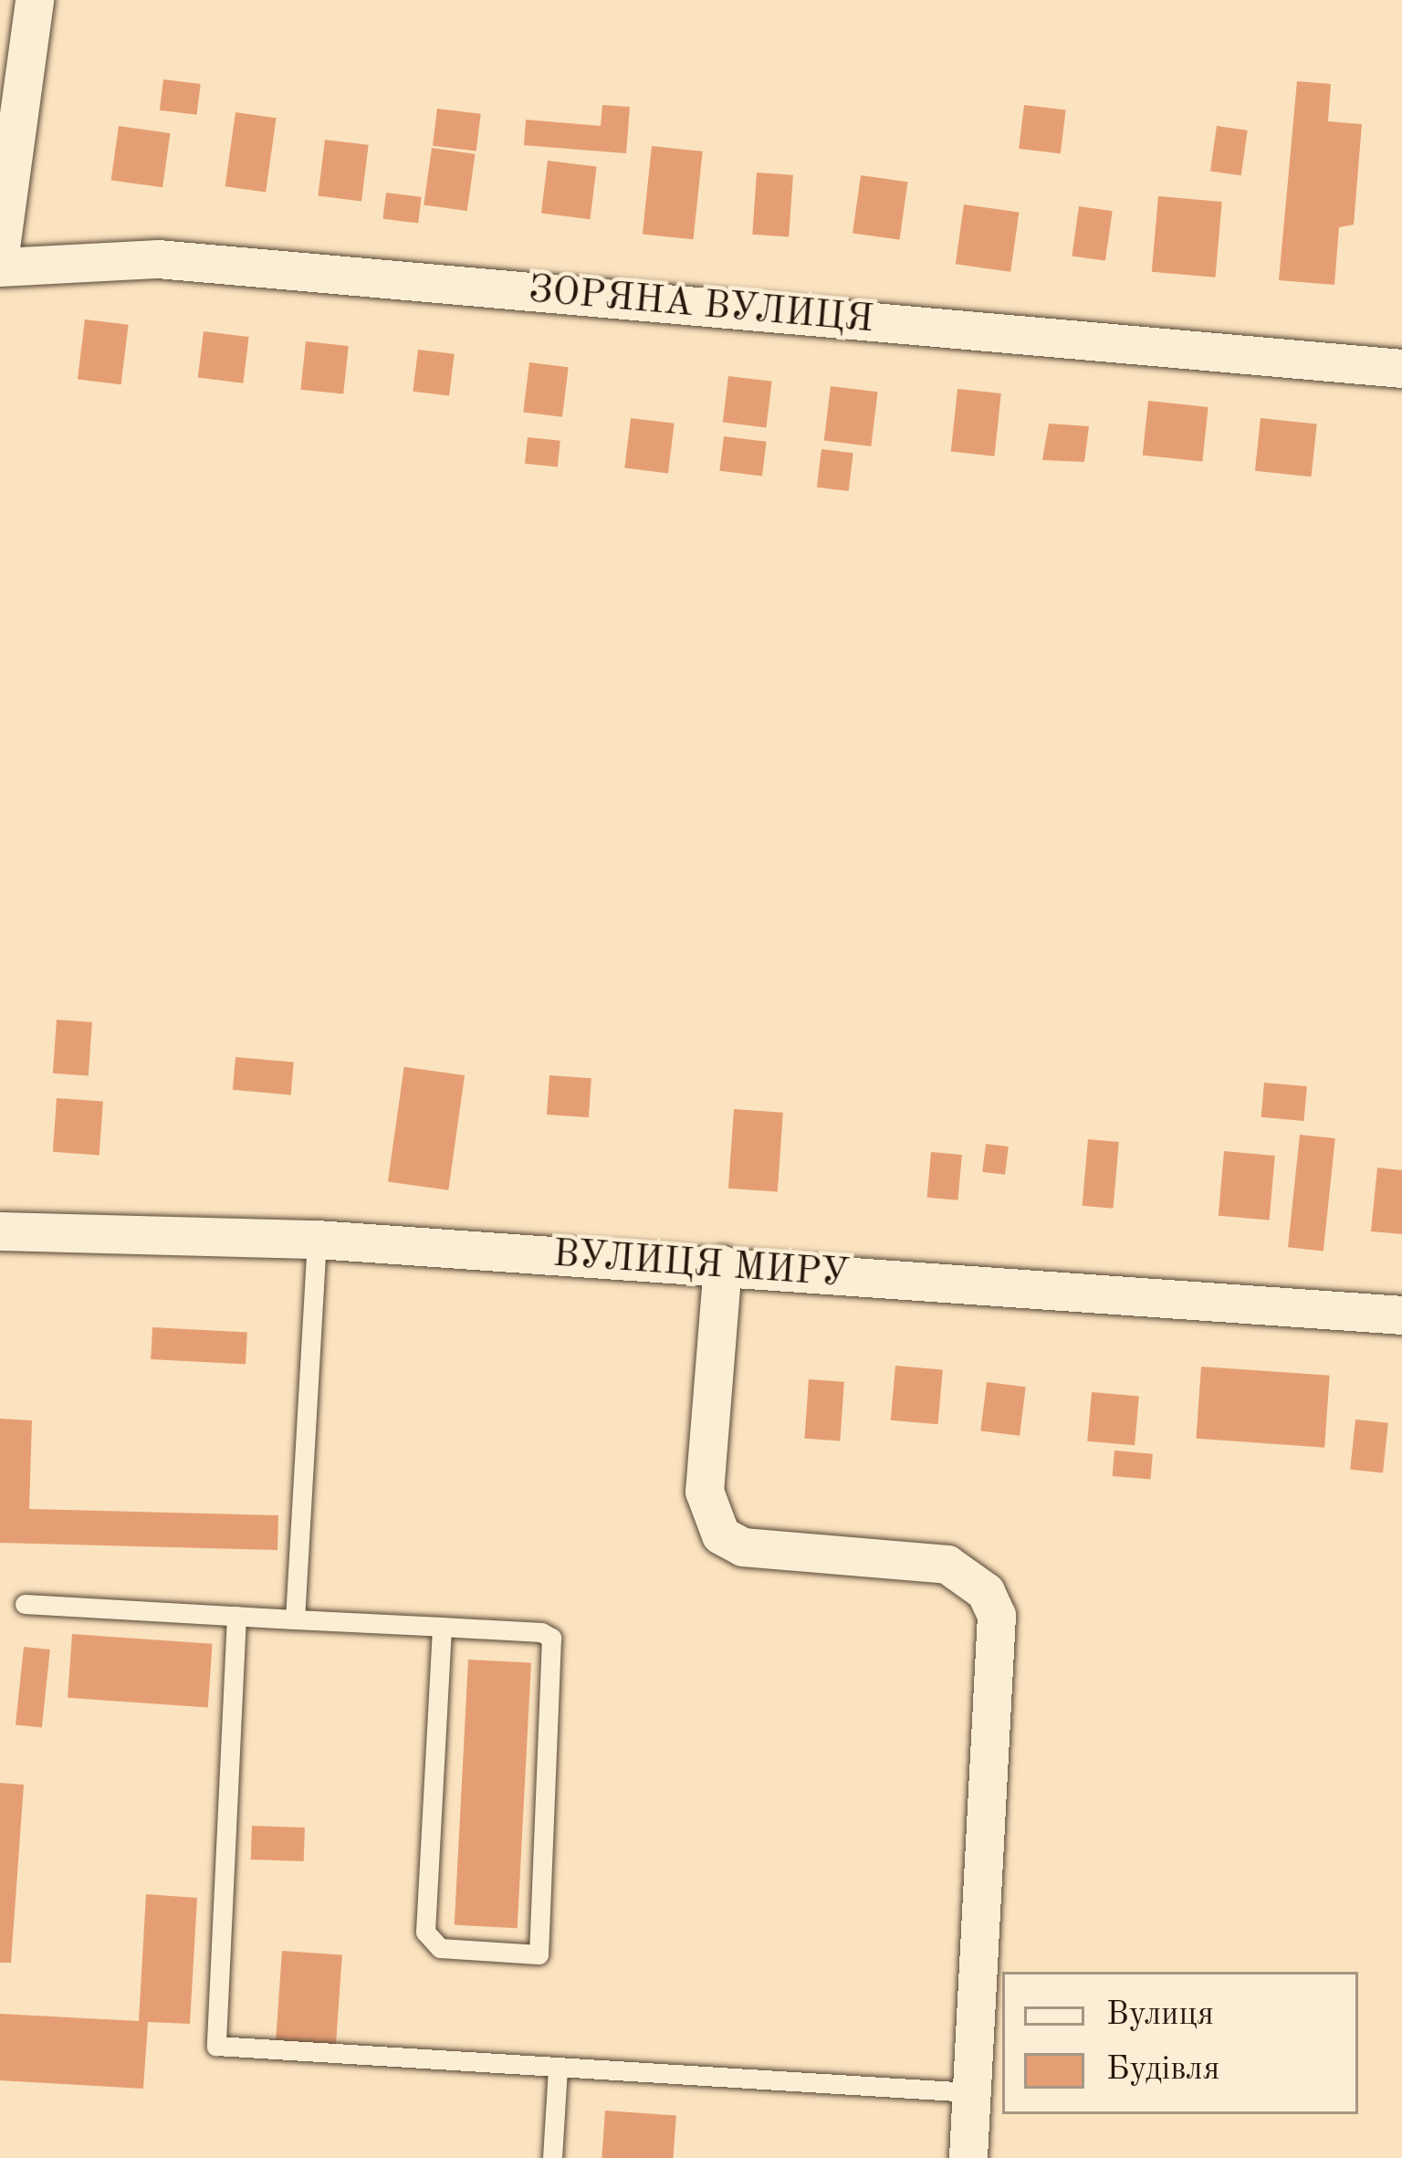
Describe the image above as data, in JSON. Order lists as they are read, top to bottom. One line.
{"streets":{"street":["ЗОРЯНА ВУЛИЦЯ","ВУЛИЦЯ МИРУ"]},"legend":["Вулиця","Будівля"]}
